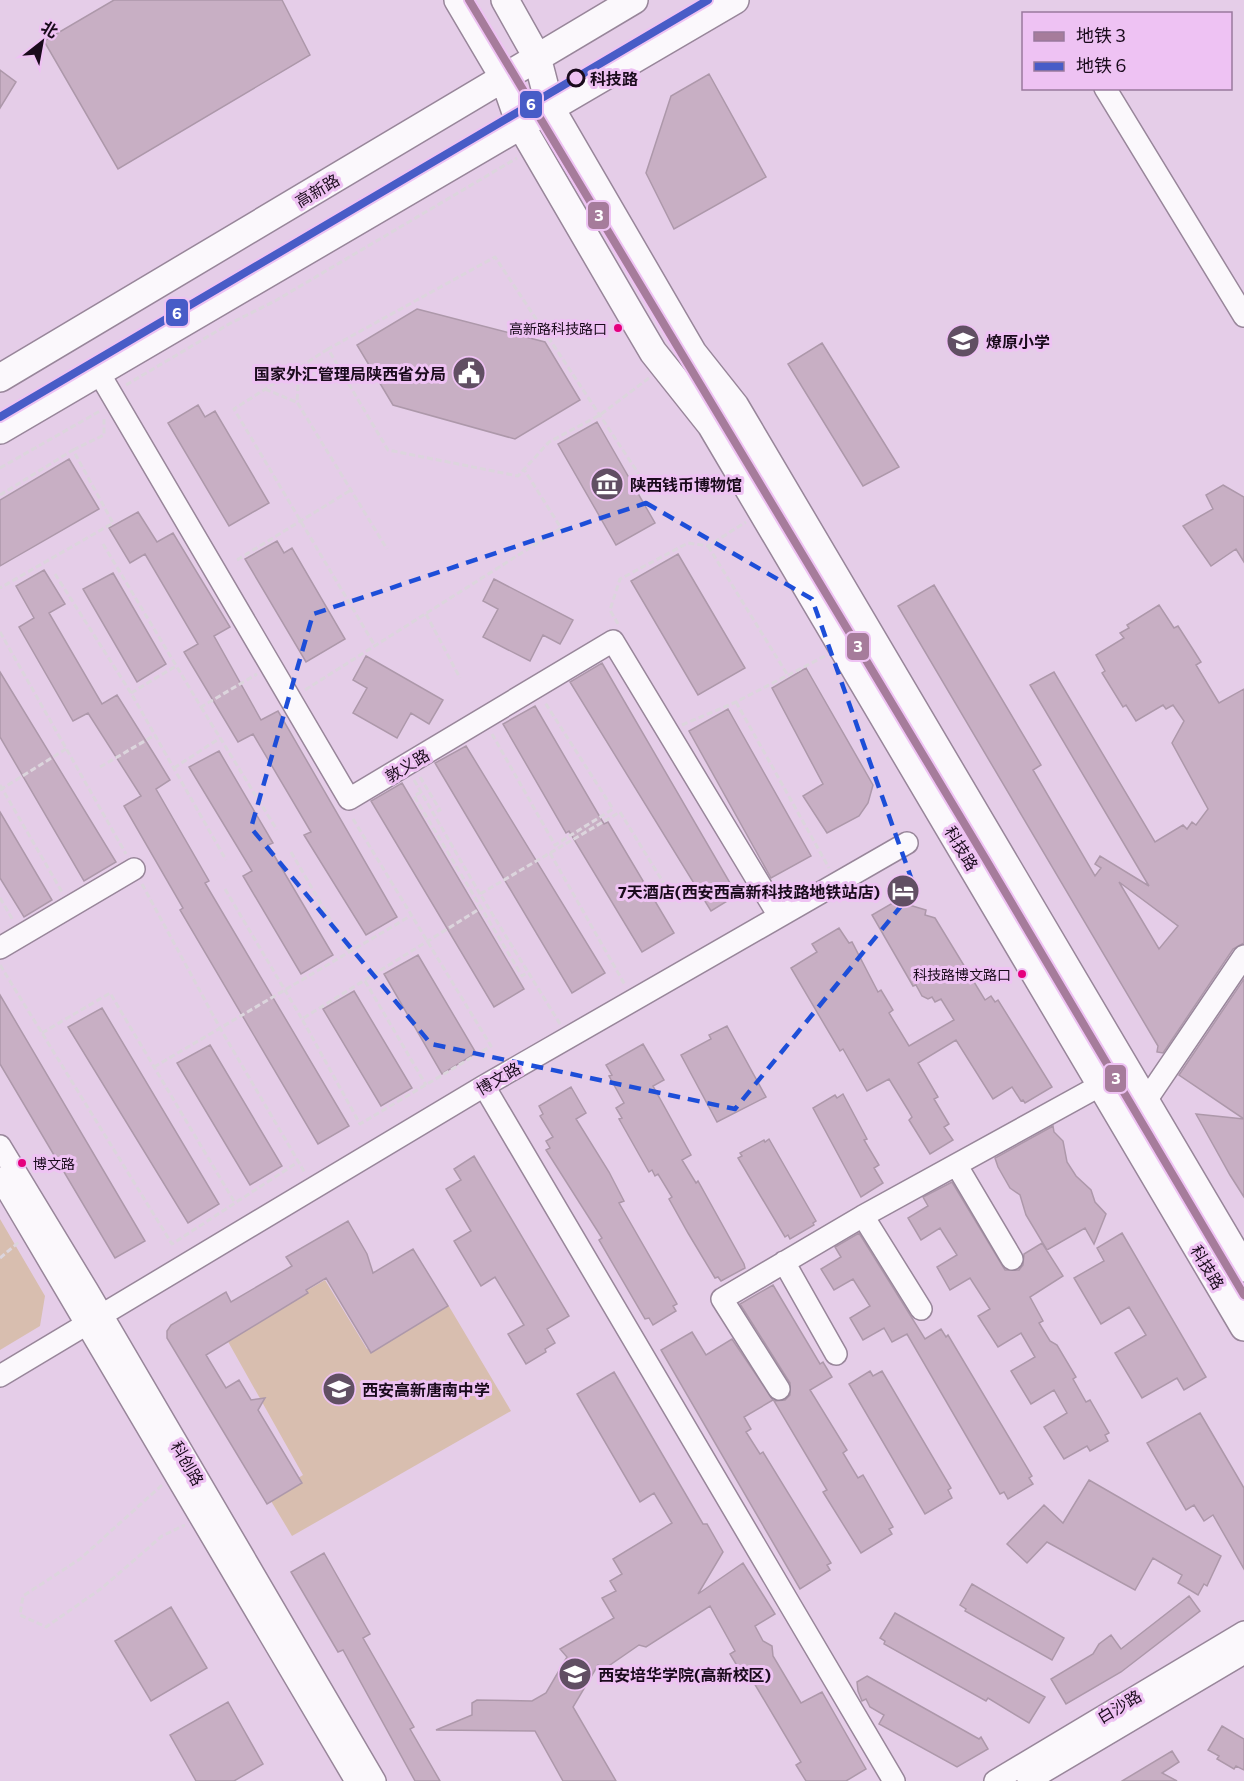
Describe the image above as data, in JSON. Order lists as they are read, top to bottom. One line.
{"streets":{"main road":["高新路","科技路"],"street":["敦义路","博文路","科创路","白沙路"]},"crossings":[["高新路","科技路"],["敦义路","博文路"],["博文路","科创路"]],"places":{"other":["科技路","高新路科技路口","科技路博文路口","博文路"],"school or university":["燎原小学","西安高新唐南中学","西安培华学院(高新校区)"],"public building":["国家外汇管理局陕西省分局"],"museum":["陕西钱币博物馆"],"hotel":["7天酒店(西安西高新科技路地铁站店)"]},"lines":["metro line 3","metro line 6"],"legend":["地铁 3","地铁 6"],"north":"top right"}
